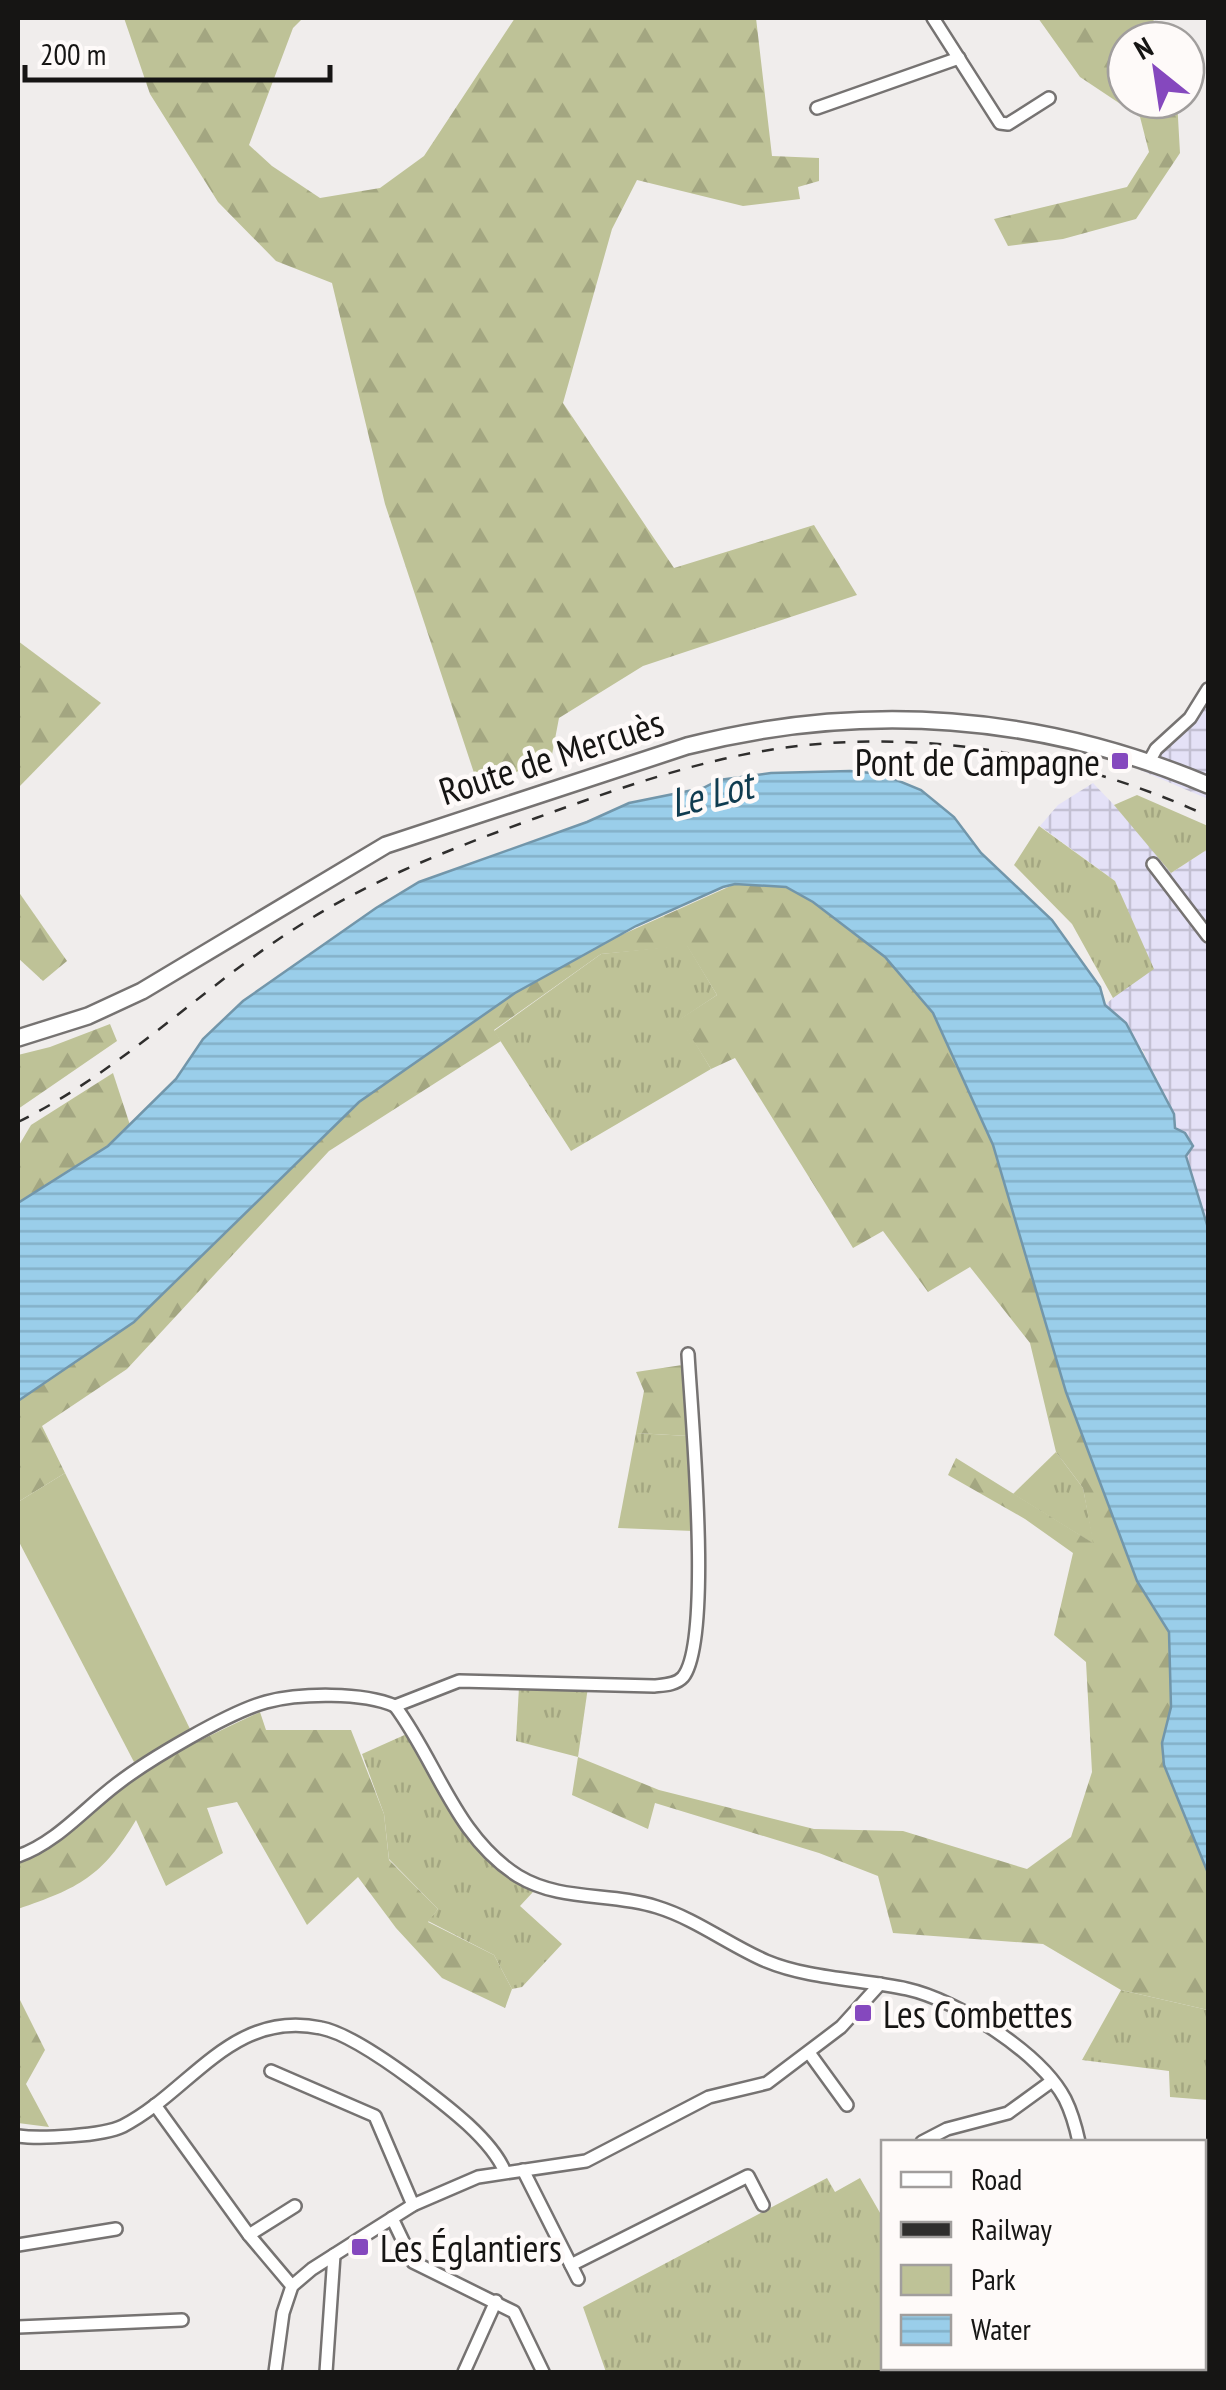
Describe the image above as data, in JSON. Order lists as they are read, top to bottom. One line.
{"streets":{"main road":["Route de Mercuès"]},"water":["Le Lot"],"places":{"transit":["Pont de Campagne","Les Combettes","Les Églantiers"]},"legend":["Road","Railway","Park","Water"],"scale_bar":"200 m","north":"top left"}
